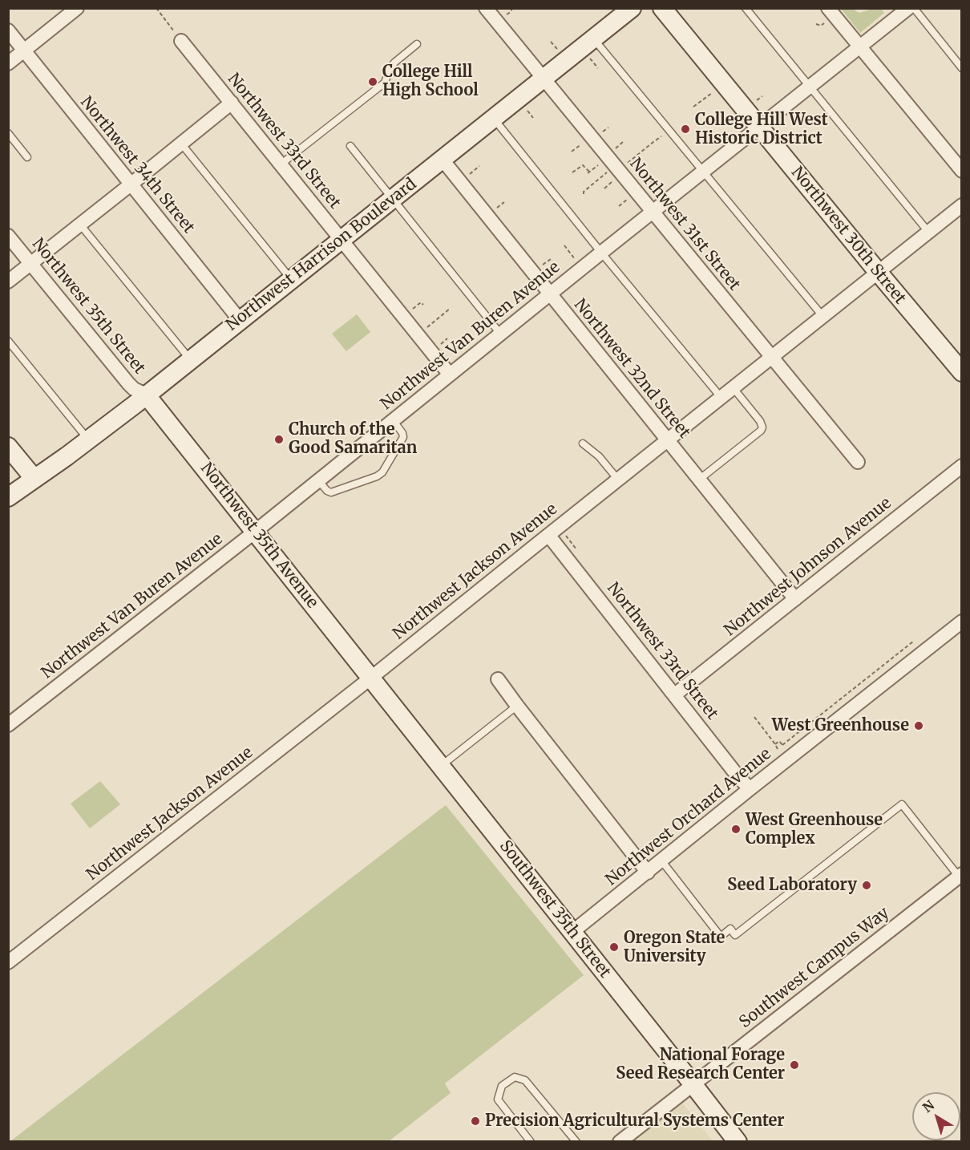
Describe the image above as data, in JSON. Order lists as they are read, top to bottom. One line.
{"streets":{"main road":["Northwest 30th Street","Northwest Harrison Boulevard","Northwest 35th Avenue","Southwest 35th Street"],"street":["Northwest 33rd Street","Northwest 34th Street","Northwest 31st Street","Northwest 35th Street","Northwest Van Buren Avenue","Northwest 32nd Street","Northwest Johnson Avenue","Northwest Jackson Avenue","Northwest Orchard Avenue","Southwest Campus Way"]},"crossings":[["Northwest 33rd Street","Northwest Harrison Boulevard"],["Northwest 33rd Street","Northwest Van Buren Avenue"],["Northwest 33rd Street","Northwest Johnson Avenue"],["Northwest 33rd Street","Northwest Jackson Avenue"],["Northwest 33rd Street","Northwest Orchard Avenue"],["Northwest 34th Street","Northwest Harrison Boulevard"],["Northwest 31st Street","Northwest Harrison Boulevard"],["Northwest 31st Street","Northwest Van Buren Avenue"],["Northwest 31st Street","Northwest Jackson Avenue"],["Northwest 30th Street","Northwest Van Buren Avenue"],["Northwest 30th Street","Northwest Jackson Avenue"],["Northwest Harrison Boulevard","Northwest 35th Street"],["Northwest Harrison Boulevard","Northwest 32nd Street"],["Northwest Harrison Boulevard","Northwest 35th Avenue"],["Northwest 35th Street","Northwest 35th Avenue"],["Northwest Van Buren Avenue","Northwest 32nd Street"],["Northwest Van Buren Avenue","Northwest 35th Avenue"],["Northwest 32nd Street","Northwest Johnson Avenue"],["Northwest 32nd Street","Northwest Jackson Avenue"],["Northwest 35th Avenue","Northwest Jackson Avenue"],["Northwest 35th Avenue","Southwest 35th Street"],["Northwest Jackson Avenue","Southwest 35th Street"],["Northwest Orchard Avenue","Southwest 35th Street"],["Southwest 35th Street","Southwest Campus Way"]],"places":["College Hill High School","College Hill West Historic District","Church of the Good Samaritan","West Greenhouse","West Greenhouse Complex","Seed Laboratory","Oregon State University","National Forage Seed Research Center","Precision Agricultural Systems Center"],"north":"top left"}
